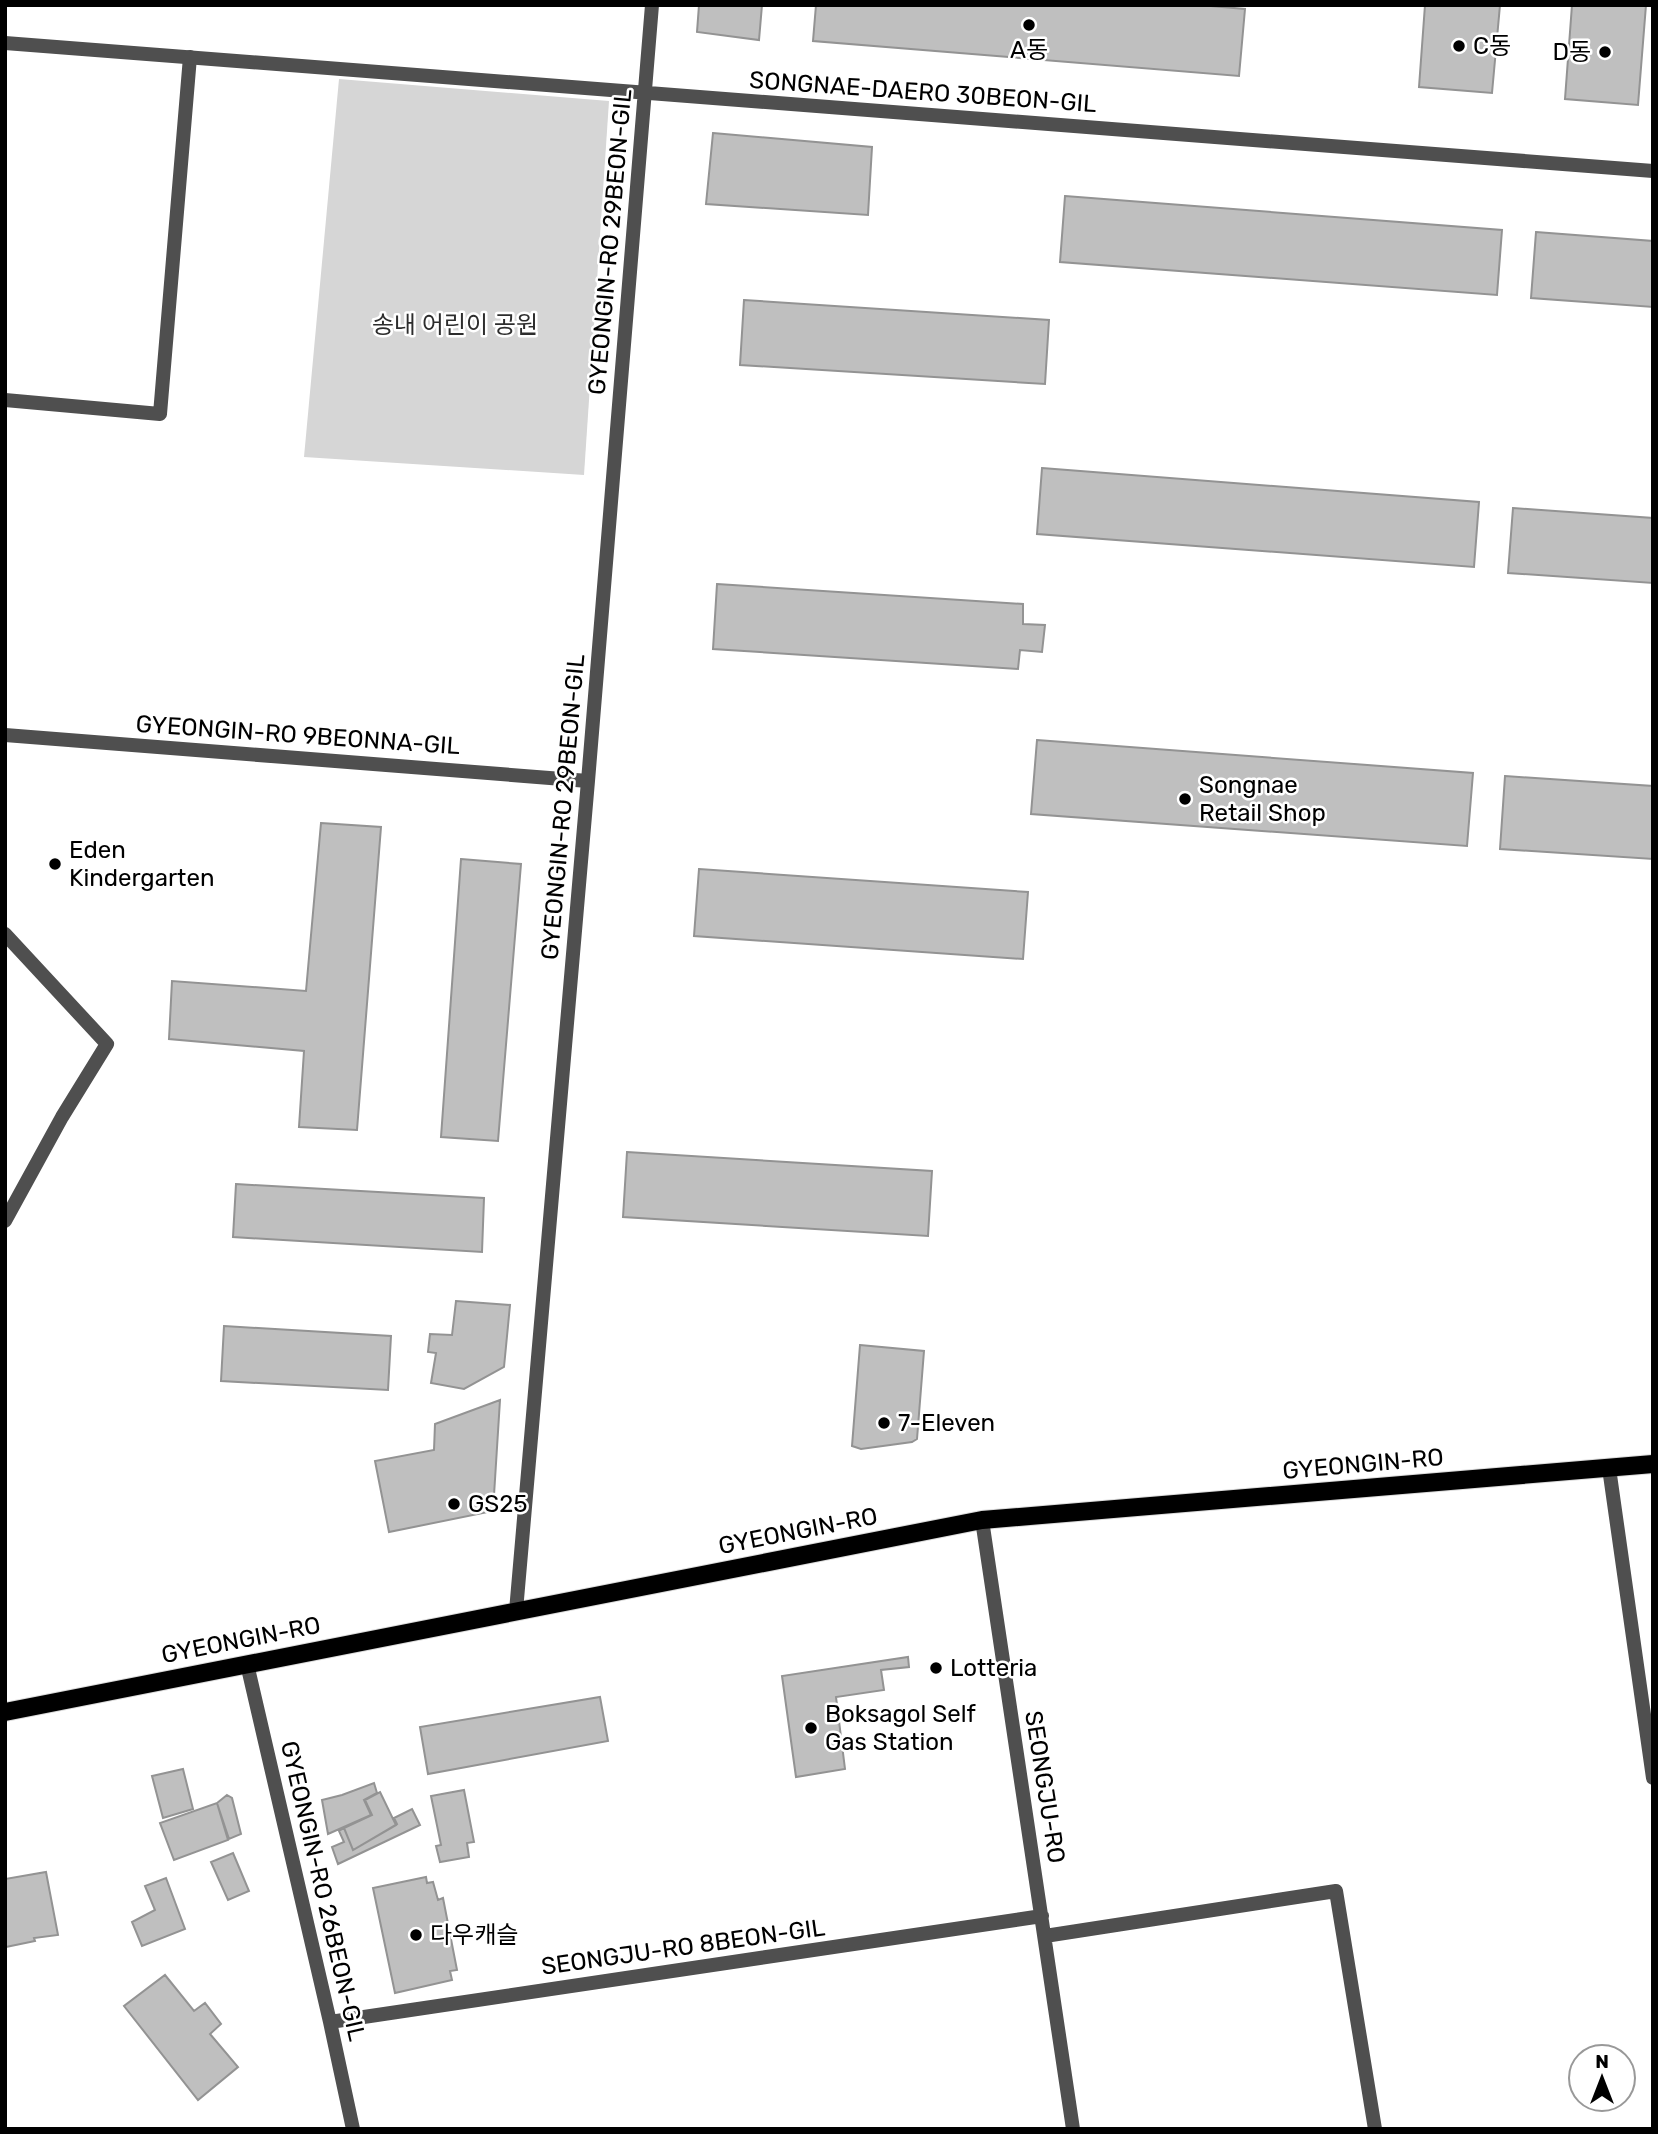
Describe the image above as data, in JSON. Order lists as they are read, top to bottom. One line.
{"streets":{"main road":["GYEONGIN-RO"],"street":["SONGNAE-DAERO 30BEON-GIL","GYEONGIN-RO 29BEON-GIL","GYEONGIN-RO 9BEONNA-GIL","SEONGJU-RO","GYEONGIN-RO 26BEON-GIL","SEONGJU-RO 8BEON-GIL"]},"crossings":[["SONGNAE-DAERO 30BEON-GIL","GYEONGIN-RO 29BEON-GIL"],["GYEONGIN-RO 29BEON-GIL","GYEONGIN-RO 9BEONNA-GIL"],["GYEONGIN-RO 29BEON-GIL","GYEONGIN-RO"],["GYEONGIN-RO","SEONGJU-RO"],["GYEONGIN-RO","GYEONGIN-RO 26BEON-GIL"],["SEONGJU-RO","SEONGJU-RO 8BEON-GIL"],["GYEONGIN-RO 26BEON-GIL","SEONGJU-RO 8BEON-GIL"]],"parks":["송내 어린이 공원"],"places":["A동","C동","D동","Songnae Retail Shop","Eden Kindergarten","7-Eleven","GS25","Lotteria","Boksagol Self Gas Station","다우캐슬"],"north":"top"}
